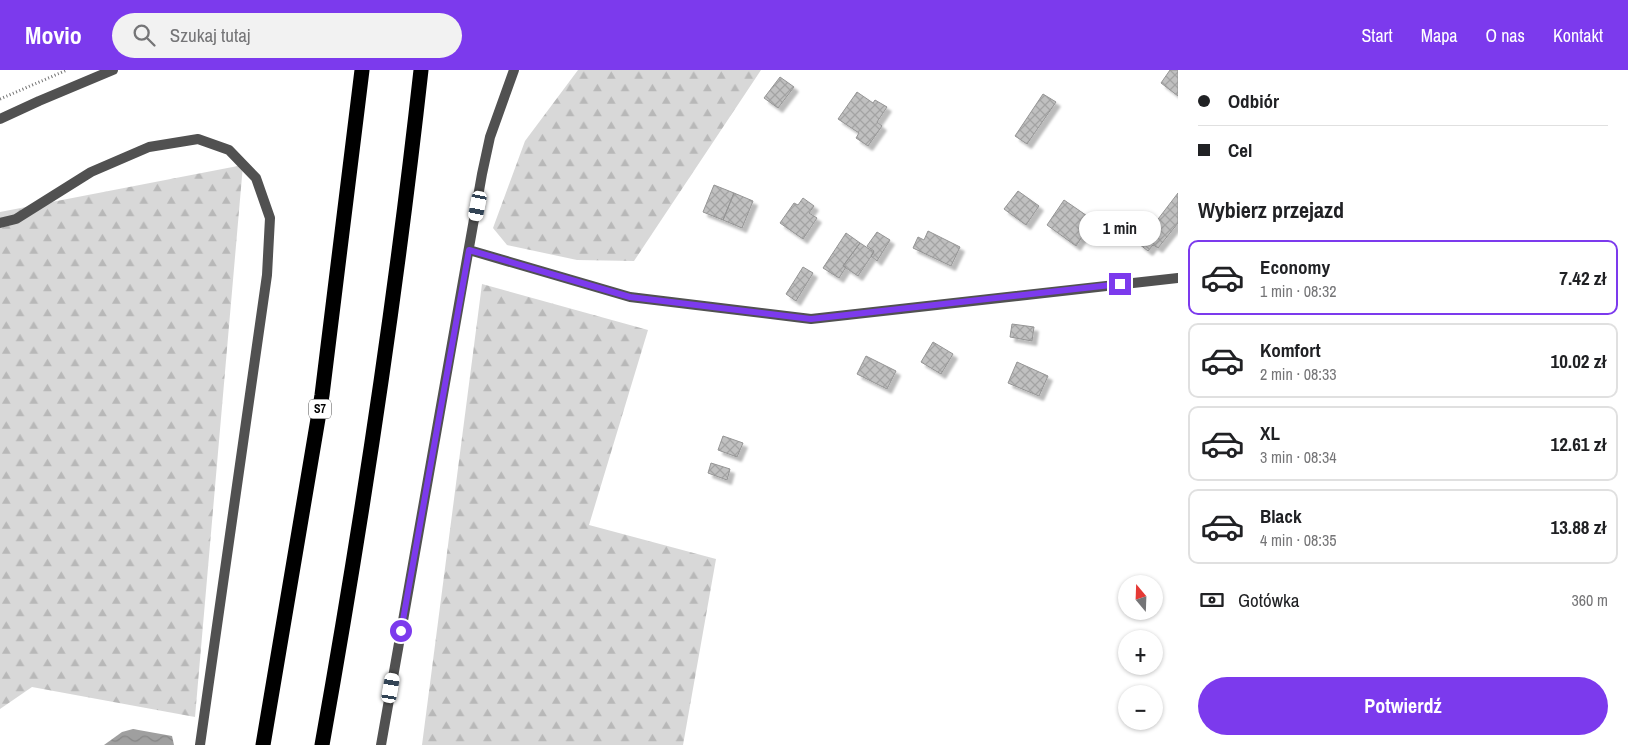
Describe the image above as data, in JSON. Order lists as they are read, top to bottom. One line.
{"streets":{"highway":["S7"]},"north":"top","page":{"header":"Movio","search":"Szukaj tutaj","nav":["Start","Mapa","O nas","Kontakt"],"banner":["Odbiór","Cel"],"heading":"Wybierz przejazd","bubble":"1 min","list":[{"name":"Economy","note":"1 min · 08:32","value":"7.42 zł"},{"name":"Komfort","note":"2 min · 08:33","value":"10.02 zł"},{"name":"XL","note":"3 min · 08:34","value":"12.61 zł"},{"name":"Black","note":"4 min · 08:35","value":"13.88 zł"}],"pay":["Gotówka","360 m"],"map_buttons":["+","−"],"buttons":"Potwierdź"}}
